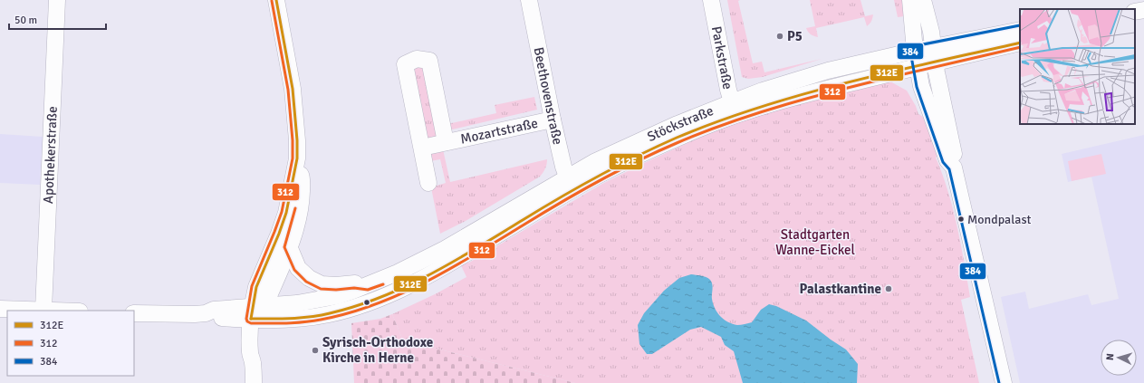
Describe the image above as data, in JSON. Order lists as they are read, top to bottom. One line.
{"streets":{"street":["Parkstraße","Beethovenstraße","Stöckstraße","Mozartstraße","Apothekerstraße"]},"crossings":[["Parkstraße","Stöckstraße"],["Beethovenstraße","Stöckstraße"],["Beethovenstraße","Mozartstraße"]],"parks":["Stadtgarten Wanne-Eickel"],"places":["P5","Mondpalast","Palastkantine","Syrisch-Orthodoxe Kirche in Herne"],"lines":["transit line 312E","transit line 312","transit line 384"],"legend":["312E","312","384"],"scale_bar":"50 m","north":"left"}
